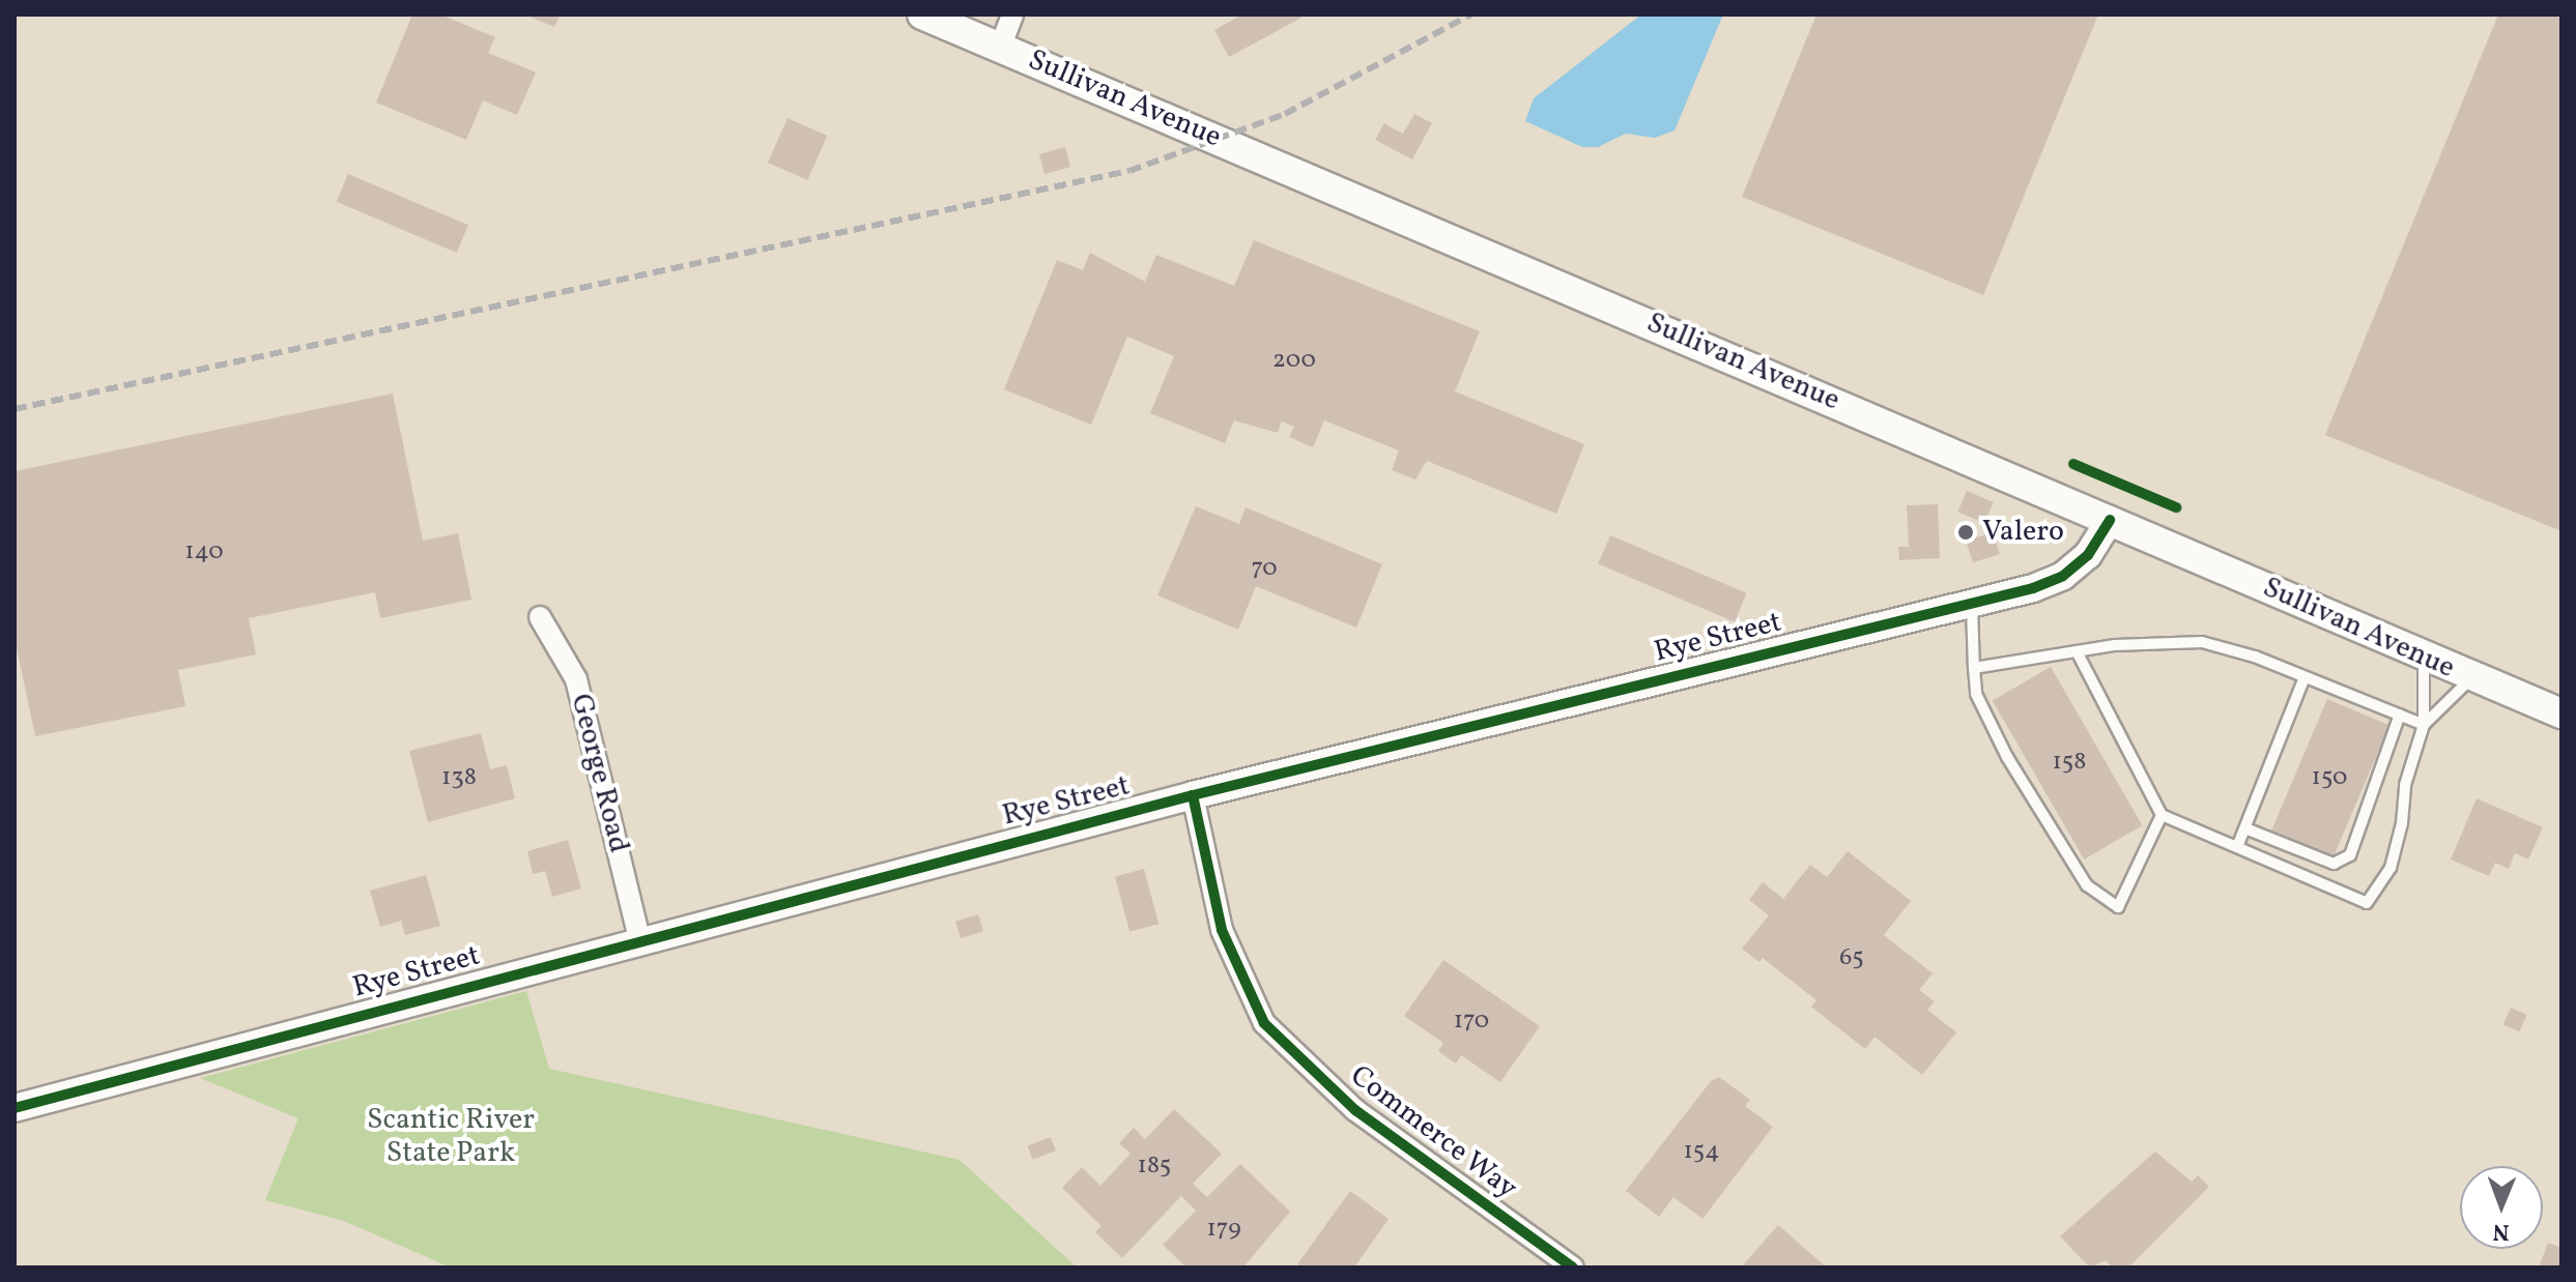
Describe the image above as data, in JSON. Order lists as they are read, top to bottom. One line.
{"streets":{"main road":["Sullivan Avenue"],"street":["Rye Street","George Road","Commerce Way"]},"crossings":[["Sullivan Avenue","Rye Street"],["Rye Street","George Road"],["Rye Street","Commerce Way"]],"parks":["Scantic River State Park"],"places":["Valero"],"house_numbers":["200","140","70","158","138","150","65","170","154","185","179"],"north":"bottom"}
